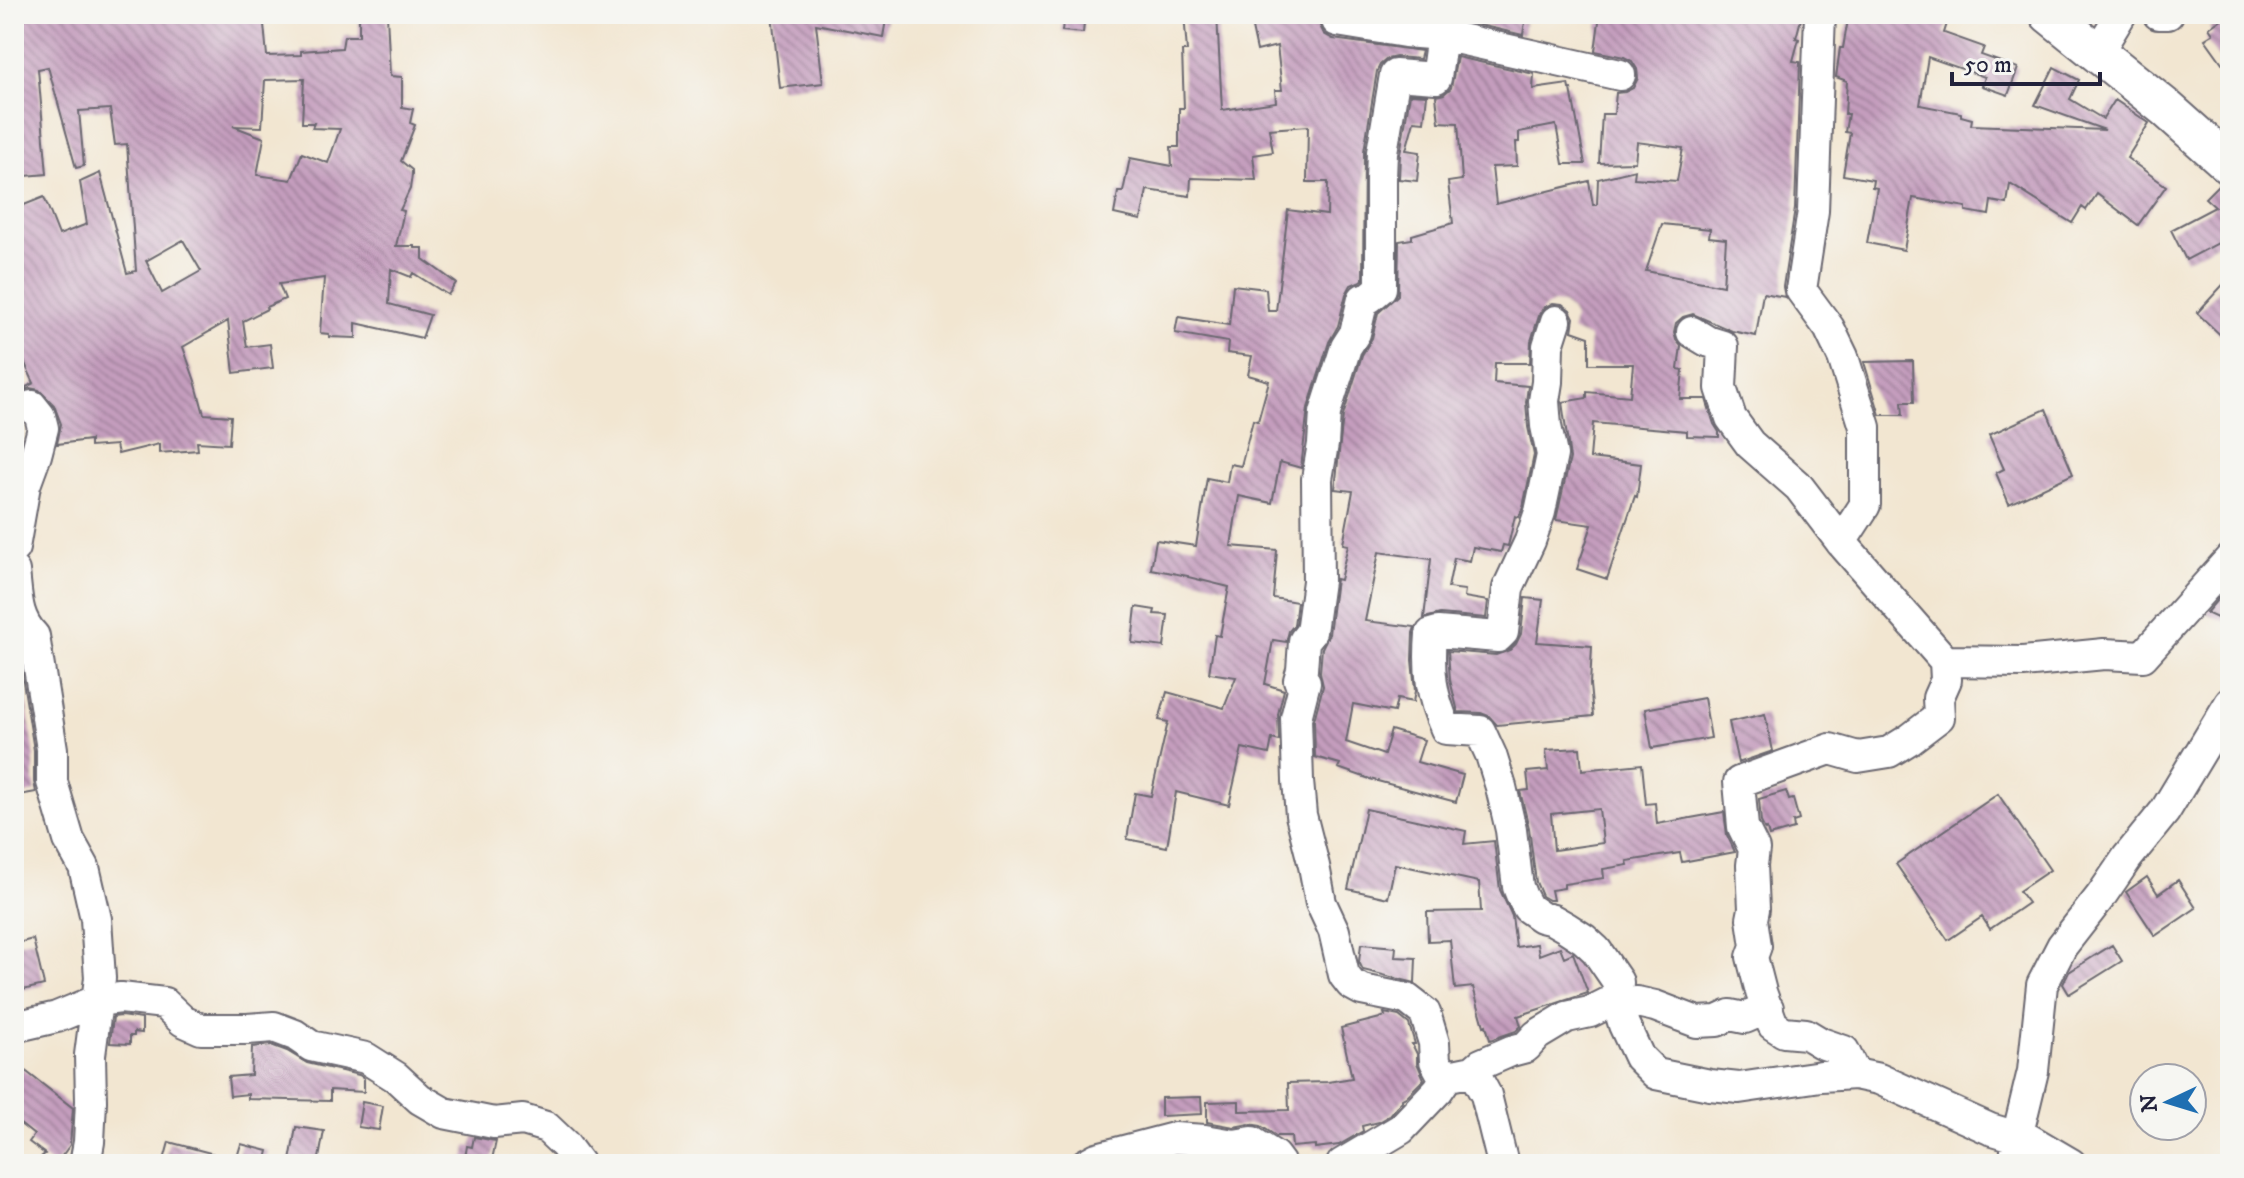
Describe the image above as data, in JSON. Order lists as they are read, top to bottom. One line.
{"scale_bar":"50 m","north":"left"}
